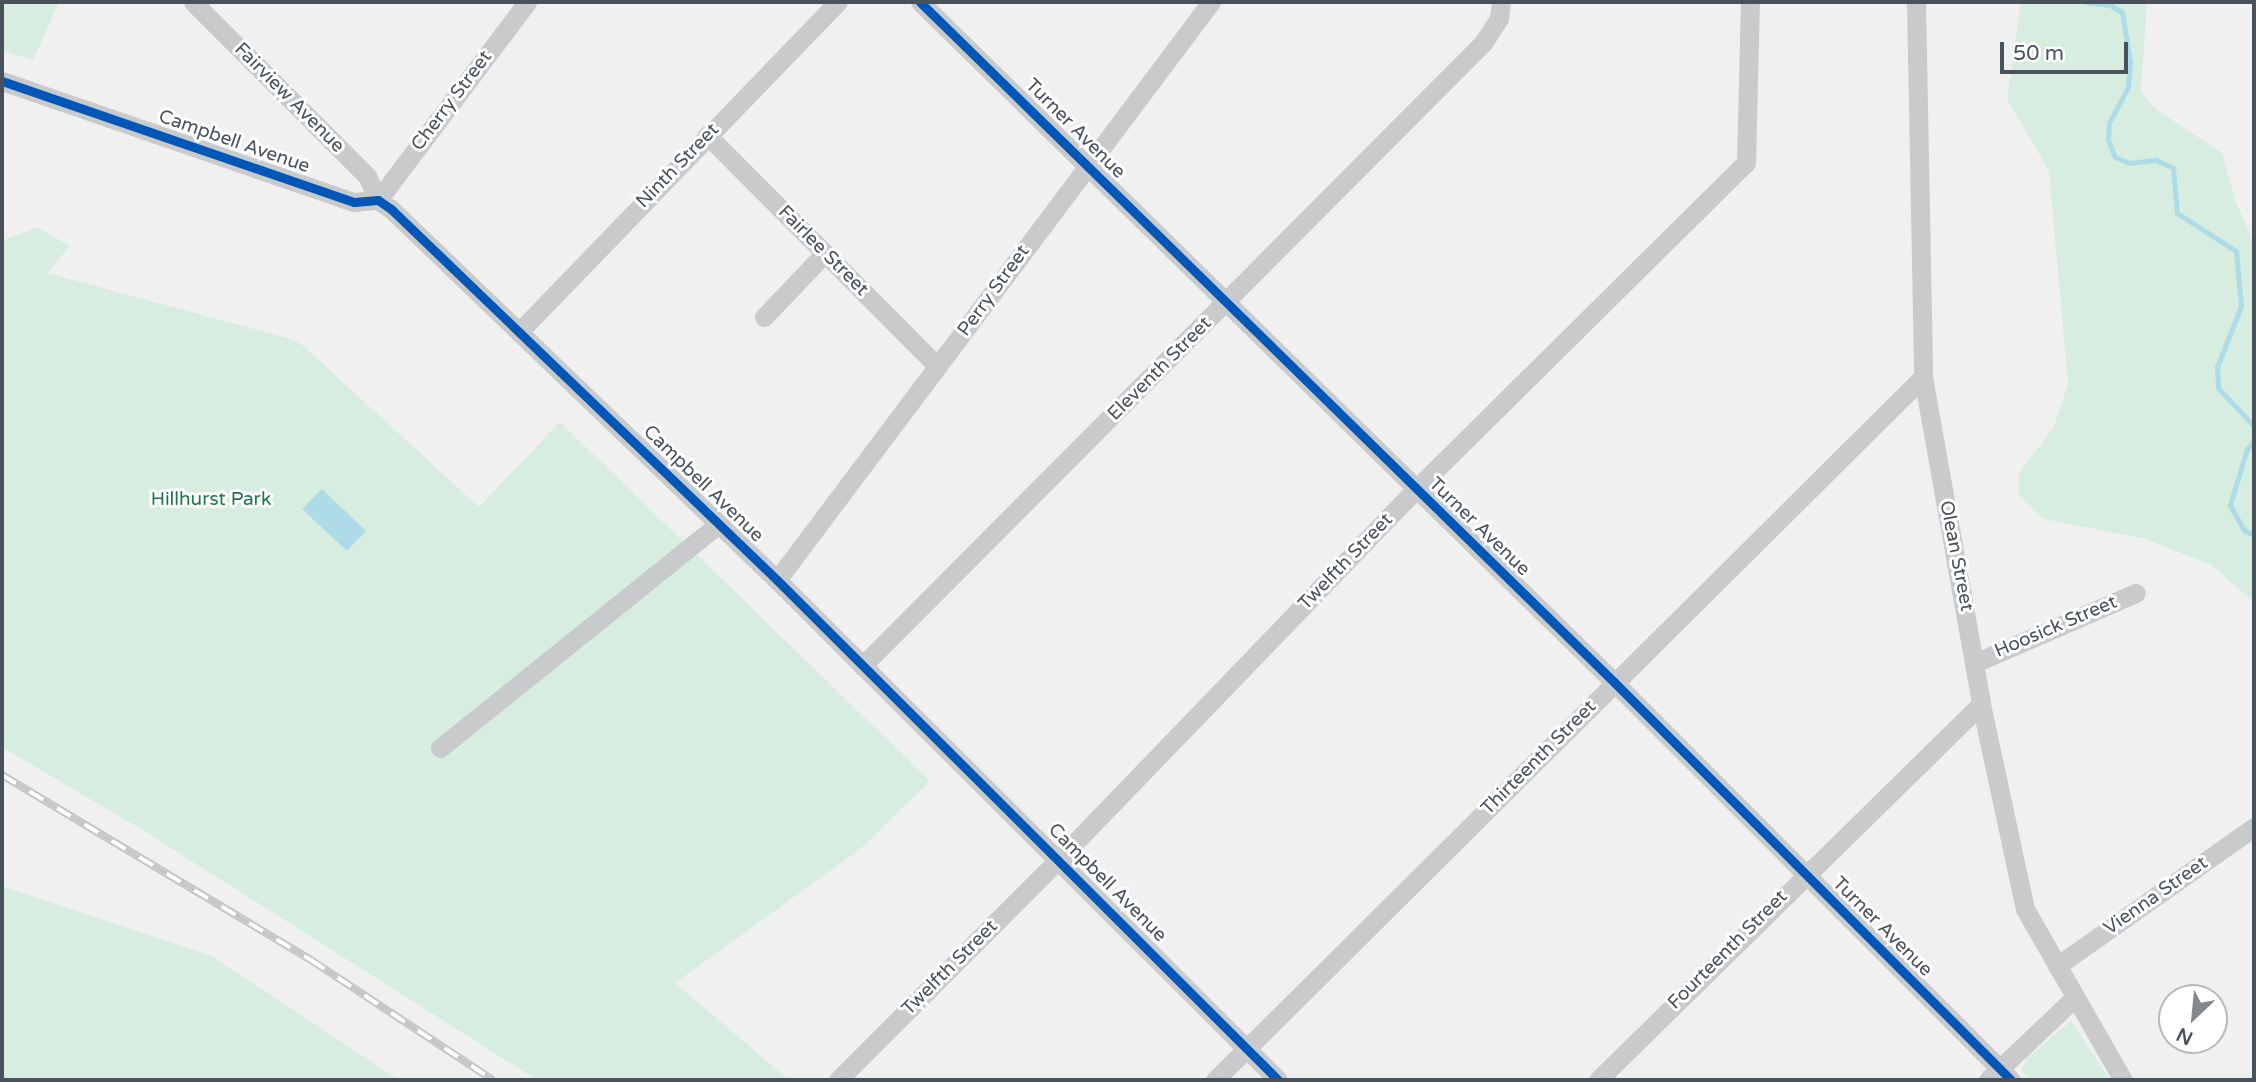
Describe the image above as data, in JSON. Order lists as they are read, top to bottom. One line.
{"streets":{"street":["Fairview Avenue","Cherry Street","Turner Avenue","Campbell Avenue","Ninth Street","Fairlee Street","Perry Street","Eleventh Street","Olean Street","Twelfth Street","Hoosick Street","Thirteenth Street","Vienna Street","Fourteenth Street"]},"crossings":[["Fairview Avenue","Cherry Street"],["Fairview Avenue","Campbell Avenue"],["Cherry Street","Campbell Avenue"],["Turner Avenue","Perry Street"],["Turner Avenue","Eleventh Street"],["Turner Avenue","Twelfth Street"],["Turner Avenue","Thirteenth Street"],["Turner Avenue","Fourteenth Street"],["Campbell Avenue","Ninth Street"],["Campbell Avenue","Perry Street"],["Campbell Avenue","Eleventh Street"],["Campbell Avenue","Twelfth Street"],["Campbell Avenue","Thirteenth Street"],["Ninth Street","Fairlee Street"],["Fairlee Street","Perry Street"],["Olean Street","Hoosick Street"],["Olean Street","Thirteenth Street"],["Olean Street","Vienna Street"],["Olean Street","Fourteenth Street"]],"parks":["Hillhurst Park"],"scale_bar":"50 m","north":"bottom left"}
